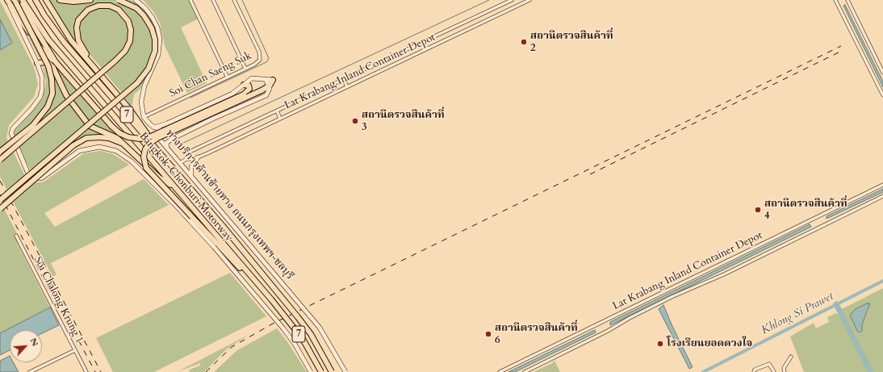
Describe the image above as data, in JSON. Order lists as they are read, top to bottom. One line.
{"streets":{"highway":["7","Bangkok-Chonburi Motorway"],"main road":["ทางบริการด้านซ้ายทาง ถนนกรุงเทพฯ-ชลบุรี"],"street":["Lat Krabang Inland Container Depot","Soi Chan Saeng Suk","Soi Chalong Krung 1"]},"crossings":[["Soi Chan Saeng Suk","ทางบริการด้านซ้ายทาง ถนนกรุงเทพฯ-ชลบุรี"]],"water":["Khlong Si Prawet"],"places":["สถานีตรวจสินค้าที่ 2","สถานีตรวจสินค้าที่ 3","สถานีตรวจสินค้าที่ 4","สถานีตรวจสินค้าที่ 6","โรงเรียนยอดดวงใจ"],"north":"top right"}
